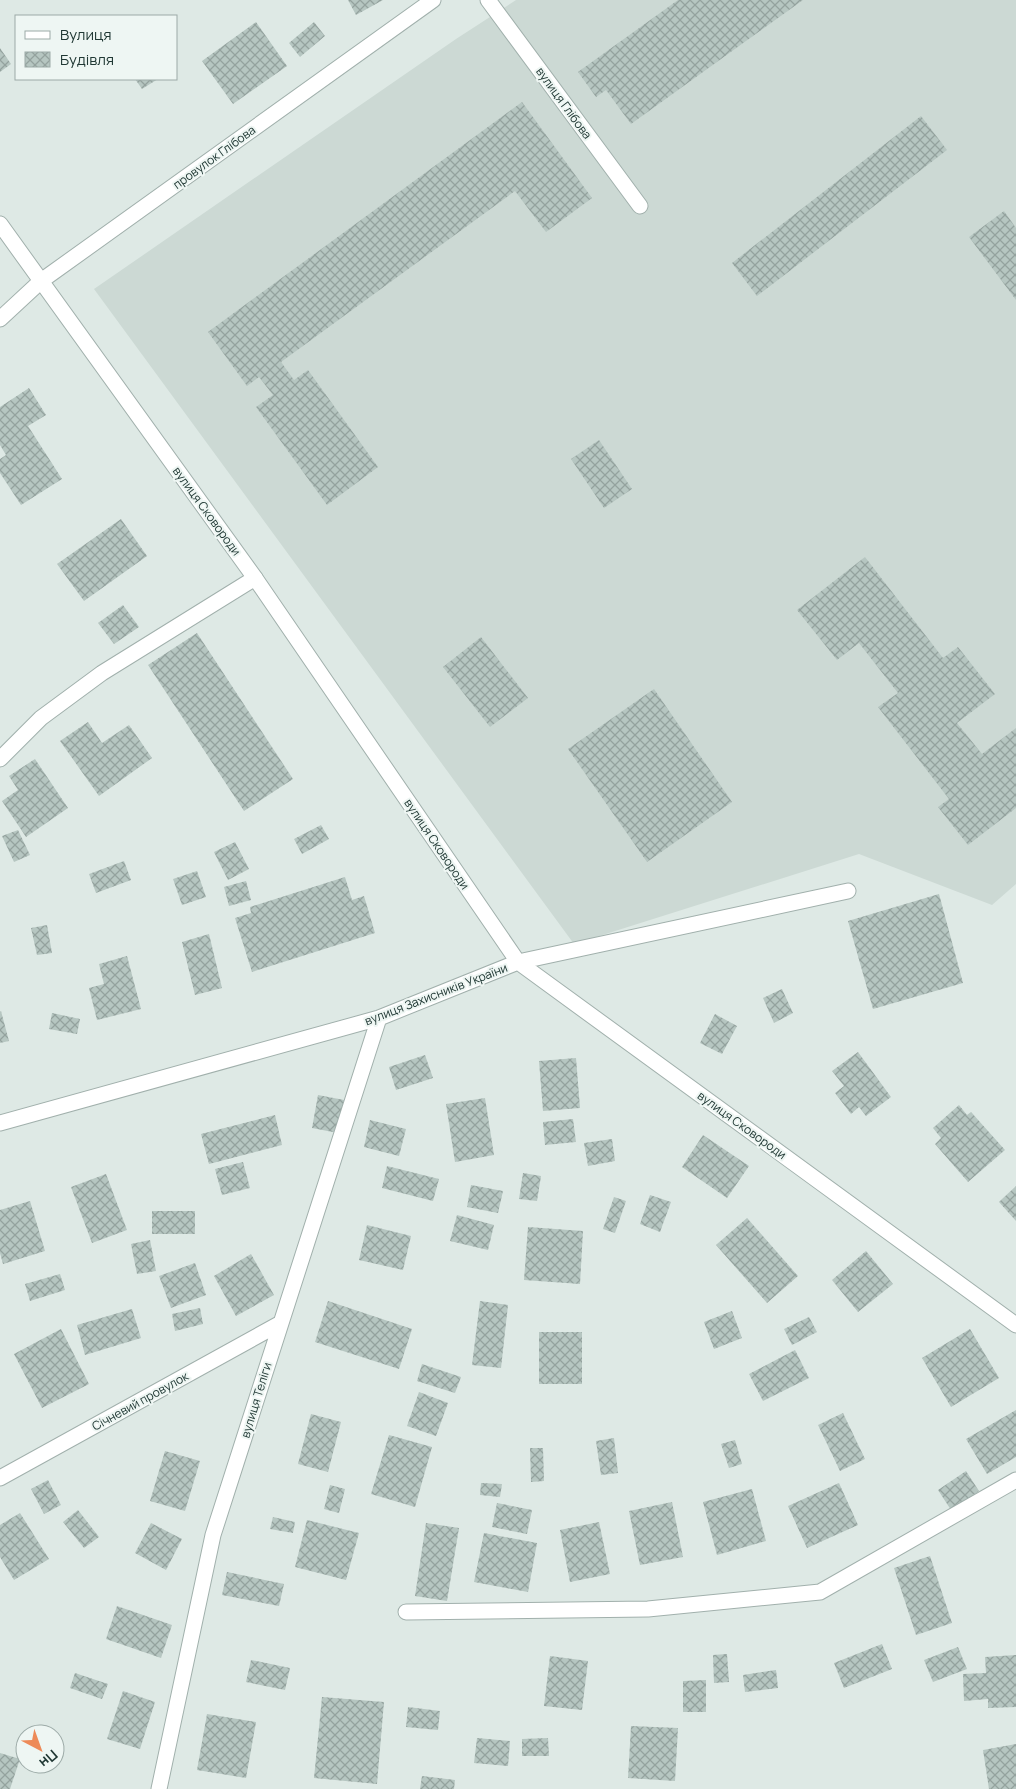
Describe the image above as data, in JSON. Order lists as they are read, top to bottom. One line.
{"streets":{"street":["вулиця Глібова","провулок Глібова","вулиця Сковороди","вулиця Захисників України","вулиця Теліги","Січневий провулок"]},"crossings":[["провулок Глібова","вулиця Сковороди"],["вулиця Сковороди","вулиця Захисників України"],["вулиця Захисників України","вулиця Теліги"],["вулиця Теліги","Січневий провулок"]],"legend":["Вулиця","Будівля"],"north":"bottom right"}
